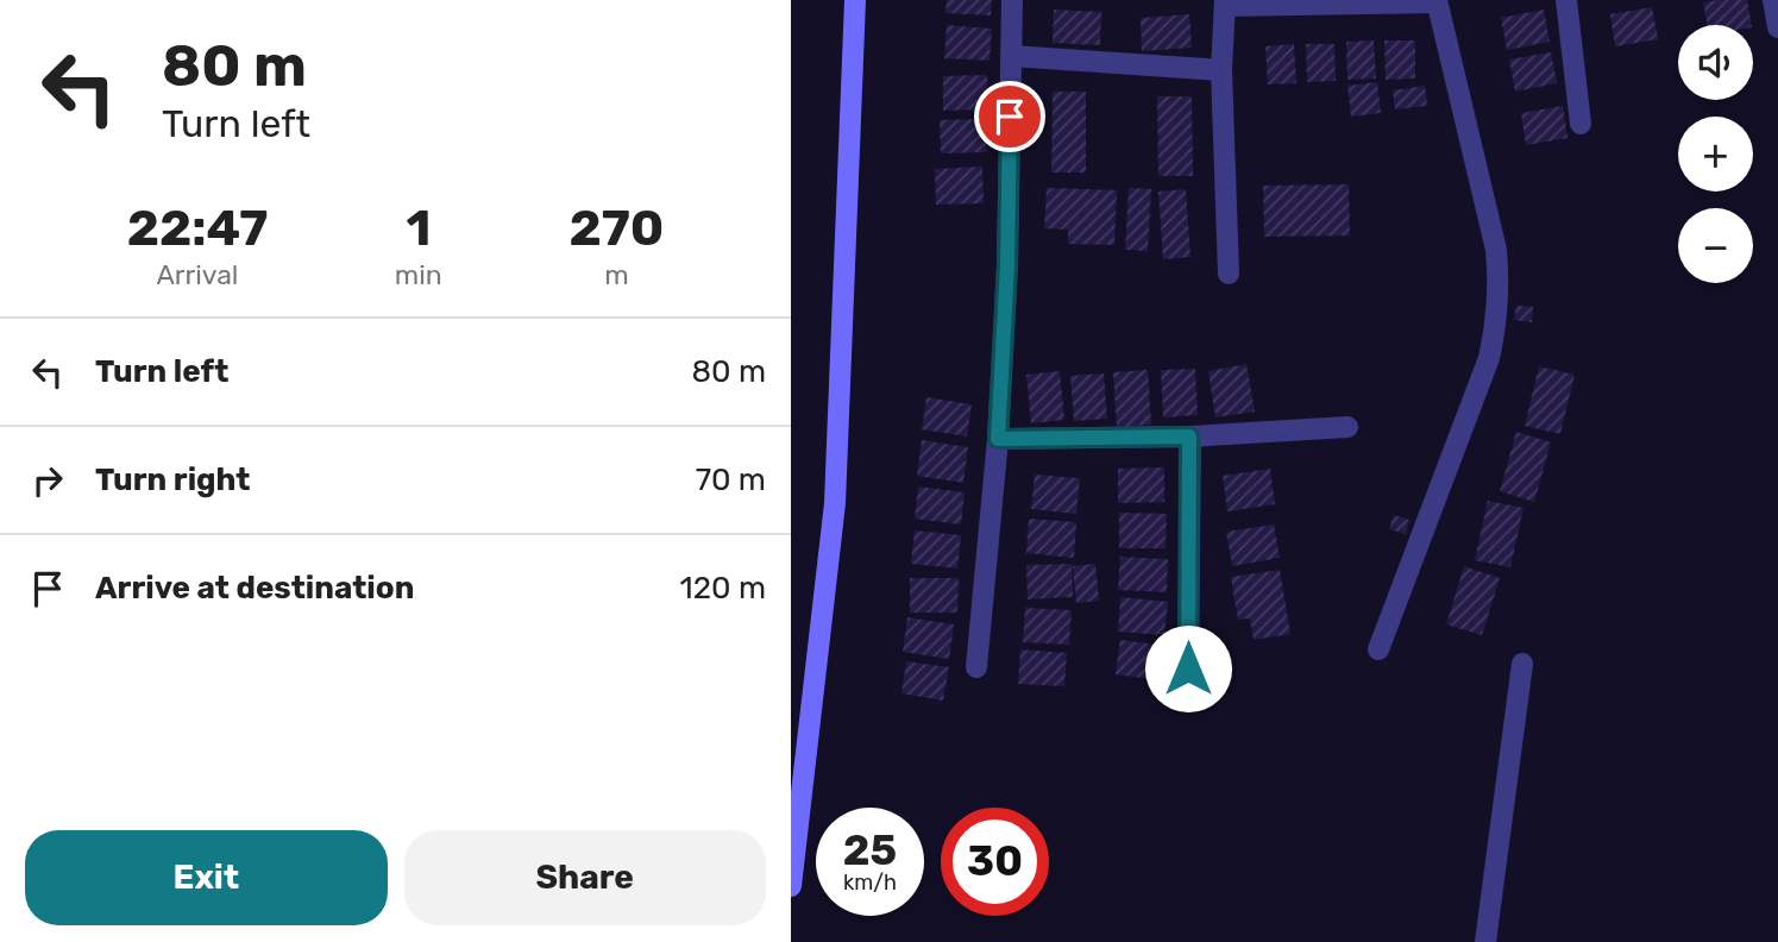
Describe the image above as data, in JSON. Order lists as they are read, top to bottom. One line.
{"page":{"turn":["80 m","Turn left"],"map_buttons":["+","−"],"eta":["22:47","Arrival","1","min","270","m"],"list":[{"name":"Turn left","value":"80 m"},{"name":"Turn right","value":"70 m"},{"name":"Arrive at destination","value":"120 m"}],"speed":"25 km/h","limit":"30","buttons":["Exit","Share"]}}
